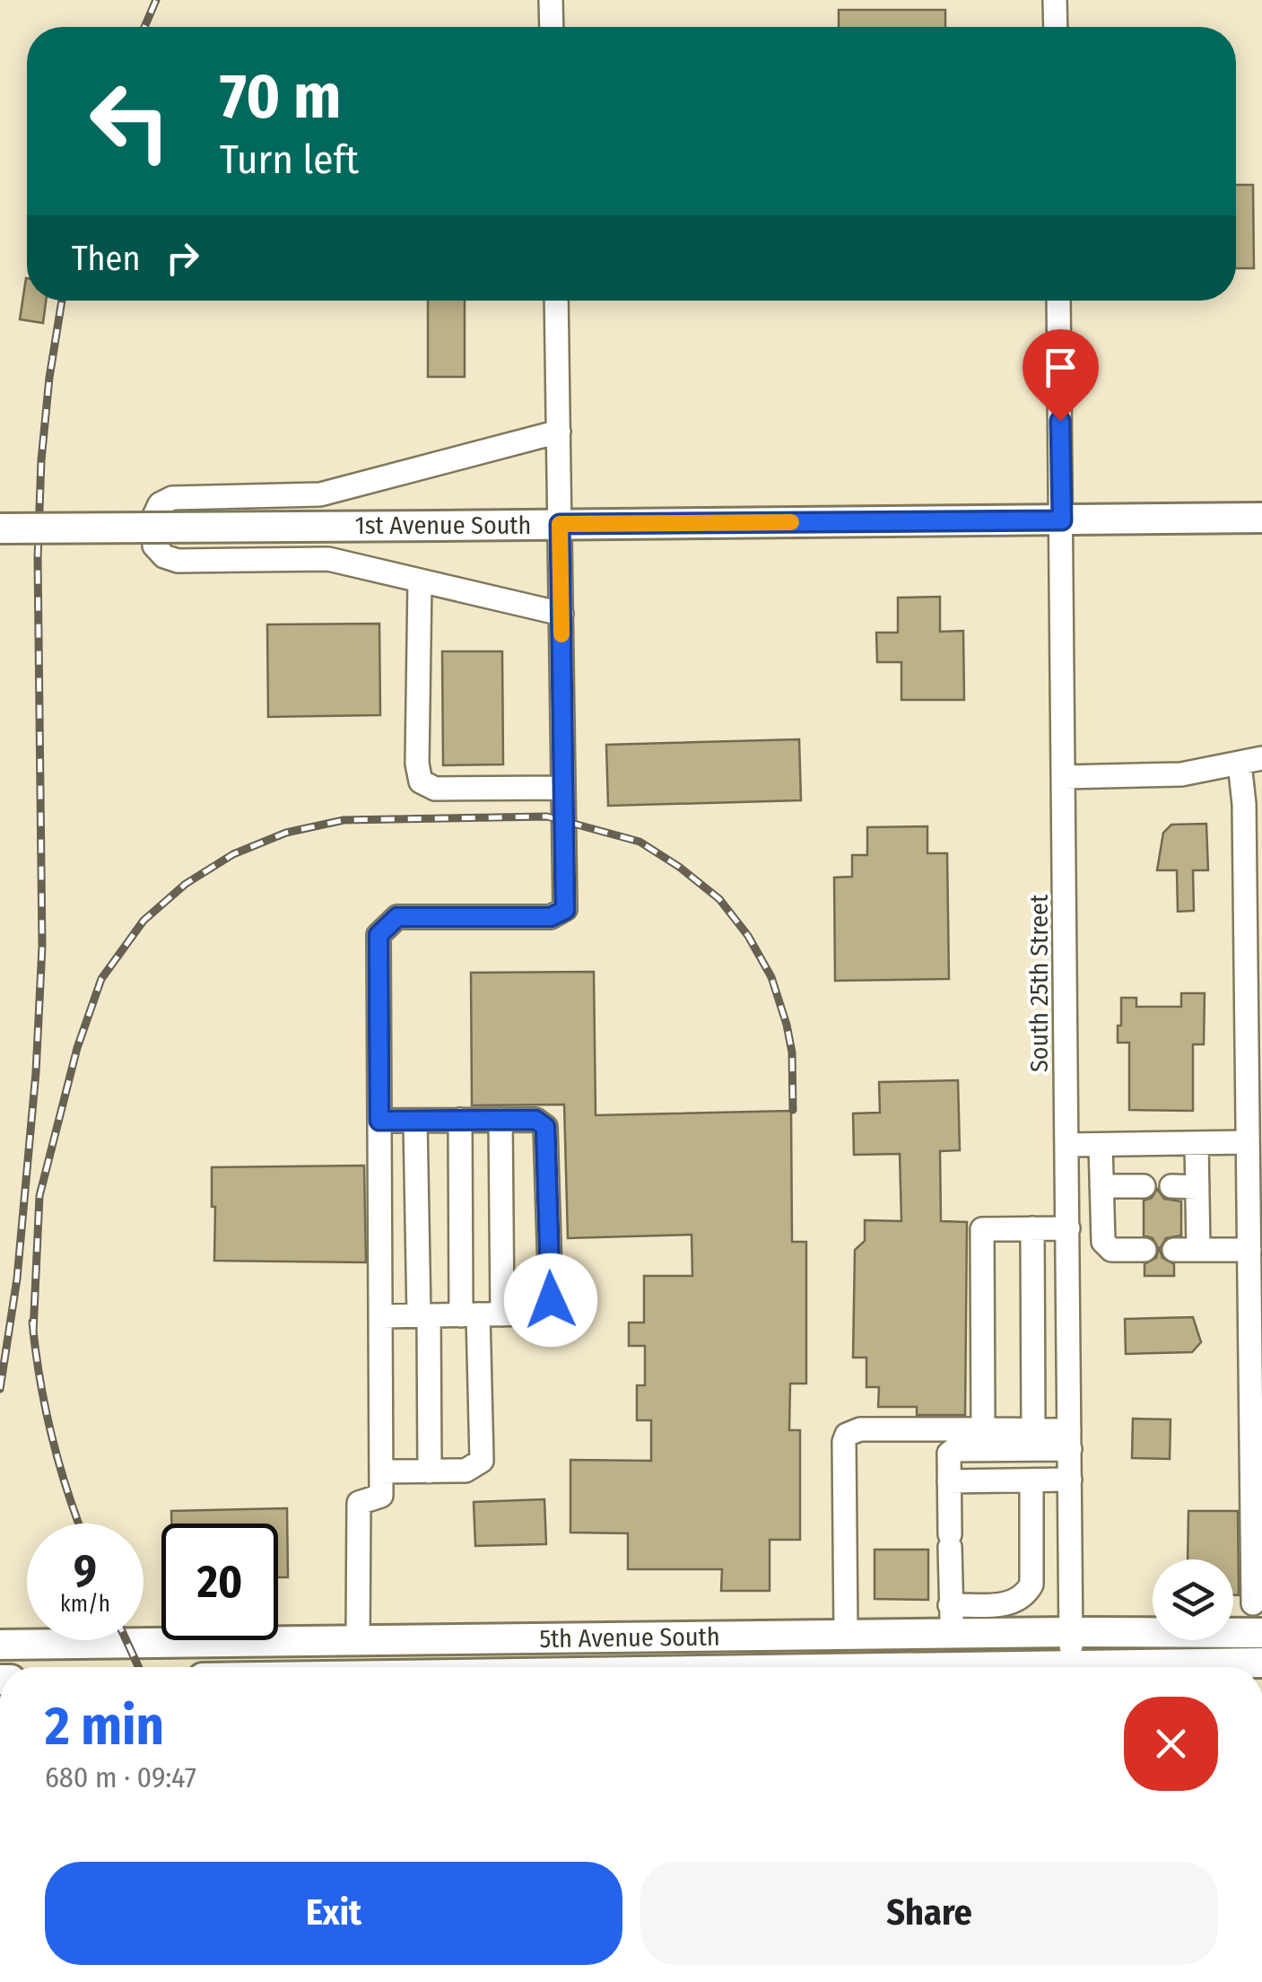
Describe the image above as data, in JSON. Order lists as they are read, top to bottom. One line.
{"streets":{"main road":["1st Avenue South","5th Avenue South"],"street":["South 25th Street"]},"crossings":[["1st Avenue South","South 25th Street"],["South 25th Street","5th Avenue South"]],"page":{"turn":["70 m","Turn left"],"then":"Then","speed":"9 km/h","limit":"20","heading":["2 min","680 m · 09:47"],"buttons":["Exit","Share"]}}
